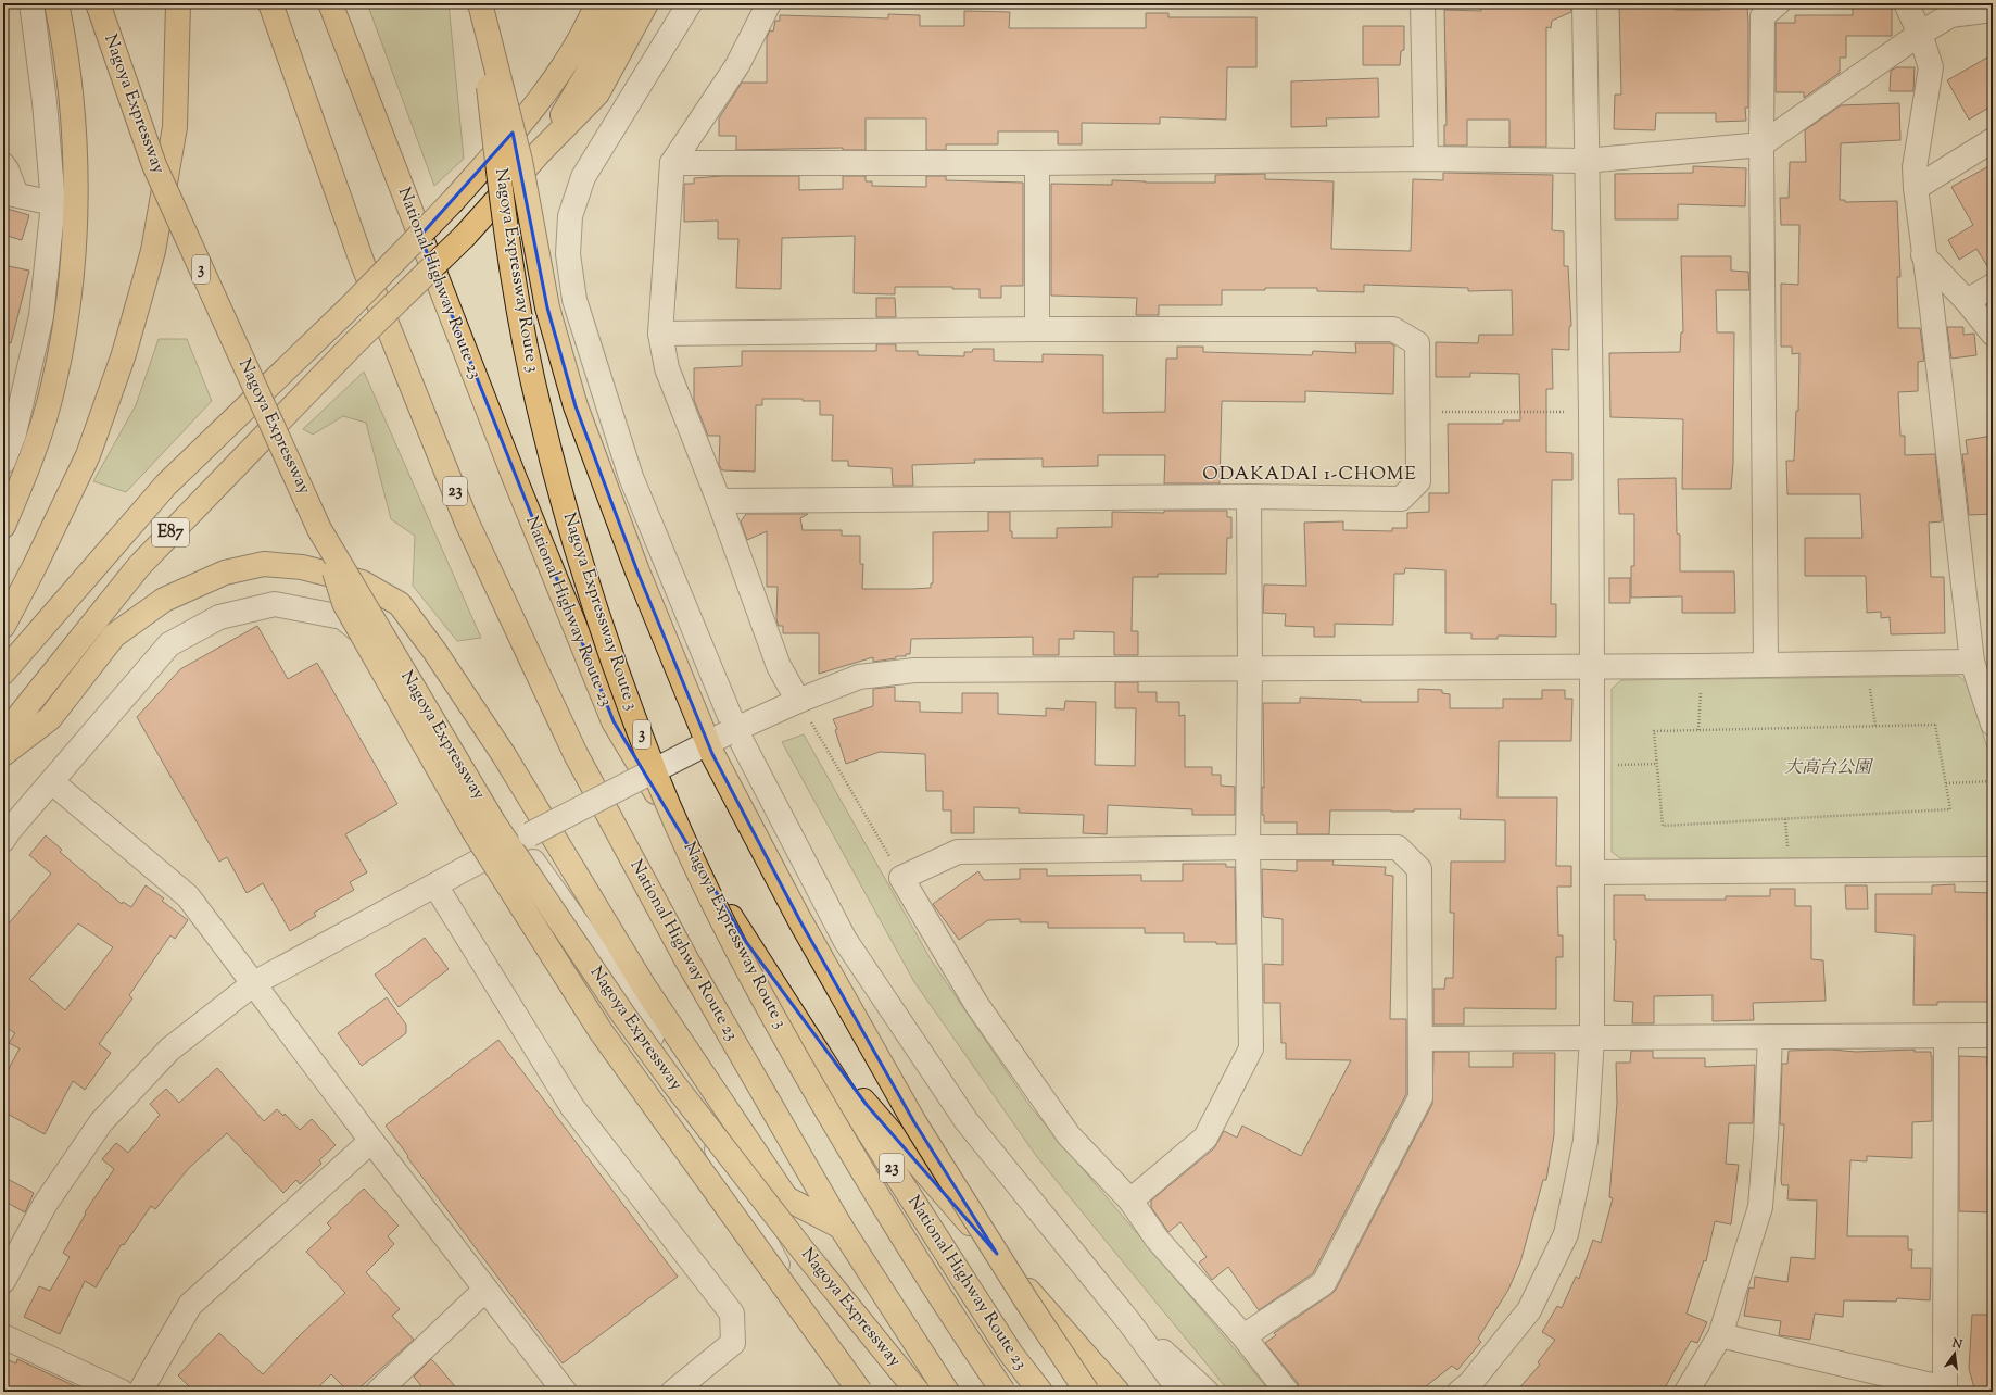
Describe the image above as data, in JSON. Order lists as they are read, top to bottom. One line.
{"streets":{"highway":["Nagoya Expressway","3","Nagoya Expressway Route 3","National Highway Route 23","23","E87"]},"districts":["ODAKADAI 1-CHOME"],"parks":["大高台公園"],"north":"top"}
